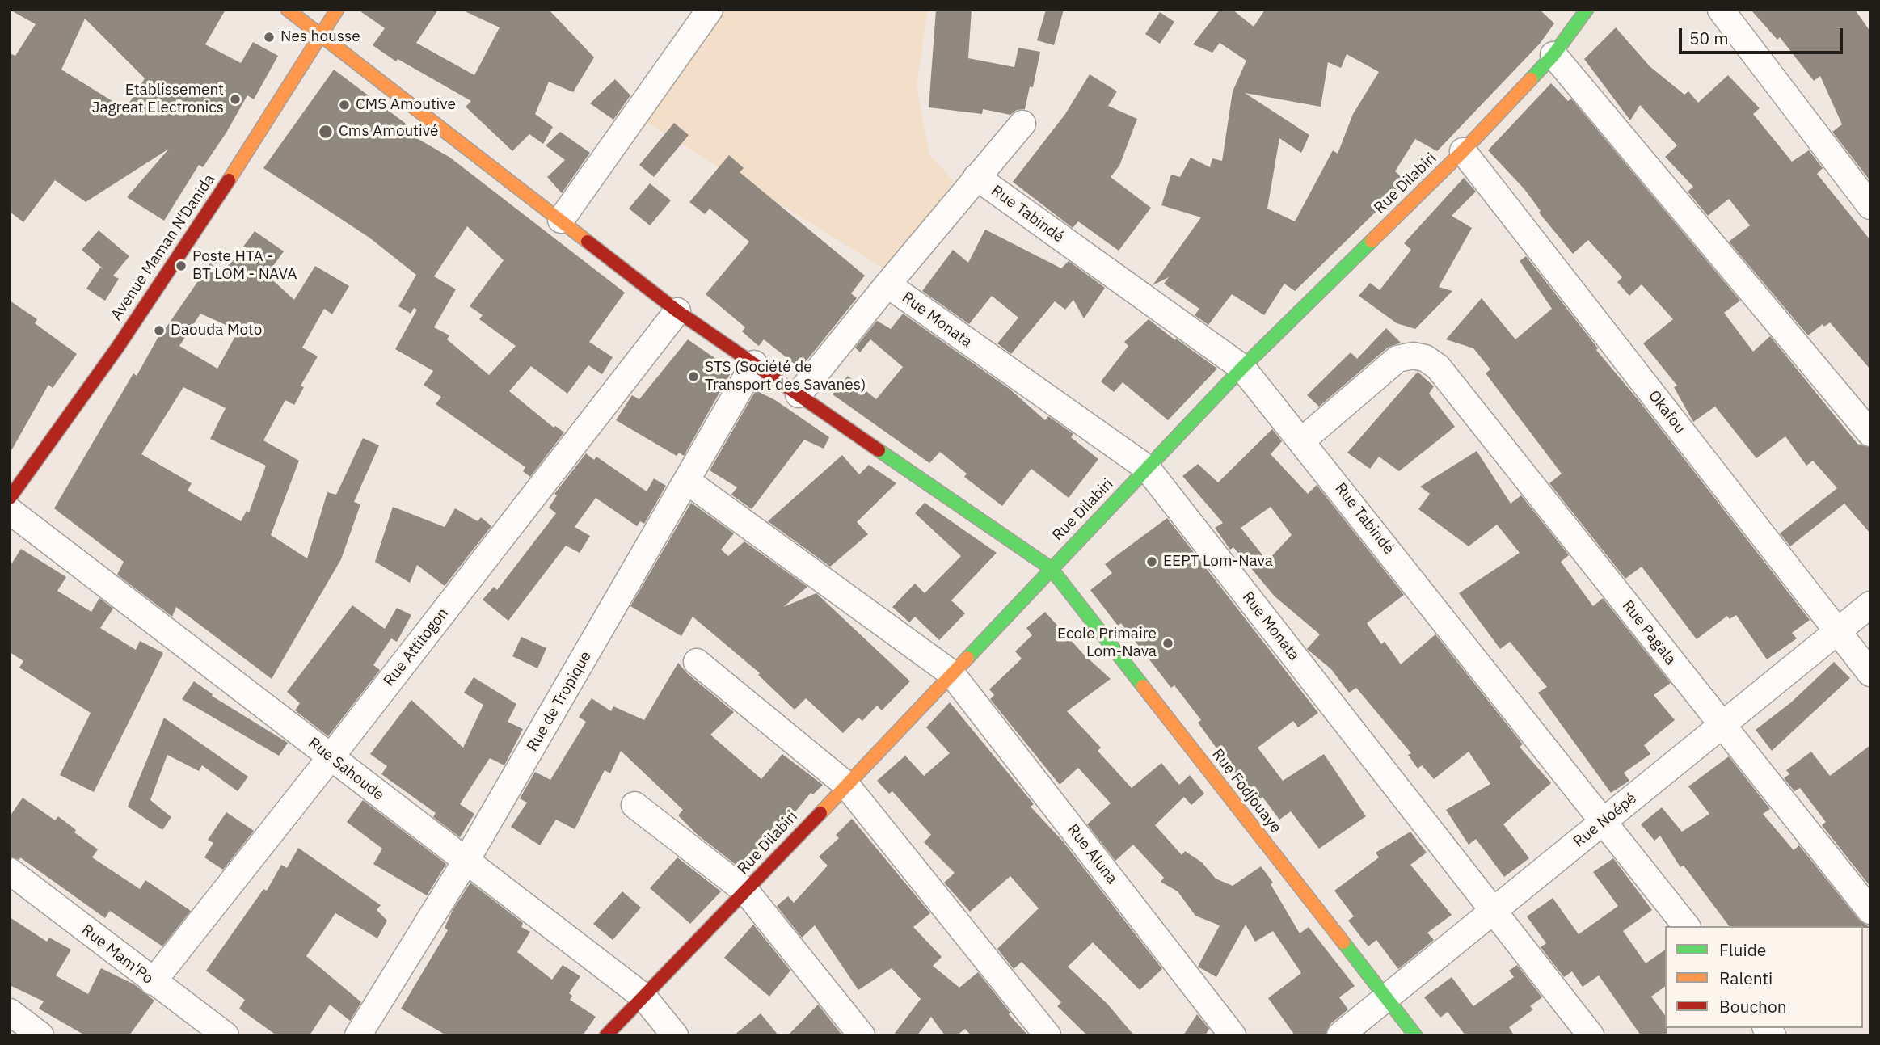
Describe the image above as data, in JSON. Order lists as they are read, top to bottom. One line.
{"streets":{"main road":["Rue Dilabiri","Avenue Maman N'Danida","Rue Fodjouaye"],"street":["Rue Tabindé","Rue Monata","Okafou","Rue Pagala","Rue Attitogon","Rue de Tropique","Rue Sahoude","Rue Noépé","Rue Aluna","Rue Mam'Po"]},"crossings":[["Rue Dilabiri","Rue Tabindé"],["Rue Dilabiri","Rue Monata"],["Rue Dilabiri","Okafou"],["Rue Dilabiri","Rue Sahoude"],["Rue Dilabiri","Rue Fodjouaye"],["Rue Dilabiri","Rue Aluna"],["Rue Tabindé","Rue Pagala"],["Rue Tabindé","Rue Noépé"],["Avenue Maman N'Danida","Rue Fodjouaye"],["Rue Monata","Rue Noépé"],["Okafou","Rue Noépé"],["Rue Pagala","Rue Noépé"],["Rue Attitogon","Rue Sahoude"],["Rue Attitogon","Rue Fodjouaye"],["Rue Attitogon","Rue Mam'Po"],["Rue de Tropique","Rue Sahoude"],["Rue de Tropique","Rue Fodjouaye"],["Rue de Tropique","Rue Aluna"],["Rue Fodjouaye","Rue Noépé"]],"places":["Nes housse","Etablissement Jagreat Electronics","CMS Amoutive","Cms Amoutivé","Poste HTA - BT LOM - NAVA","Daouda Moto","STS (Société de Transport des Savanes)","EEPT Lom-Nava","Ecole Primaire Lom-Nava"],"legend":["Fluide","Ralenti","Bouchon"],"scale_bar":"50 m"}
